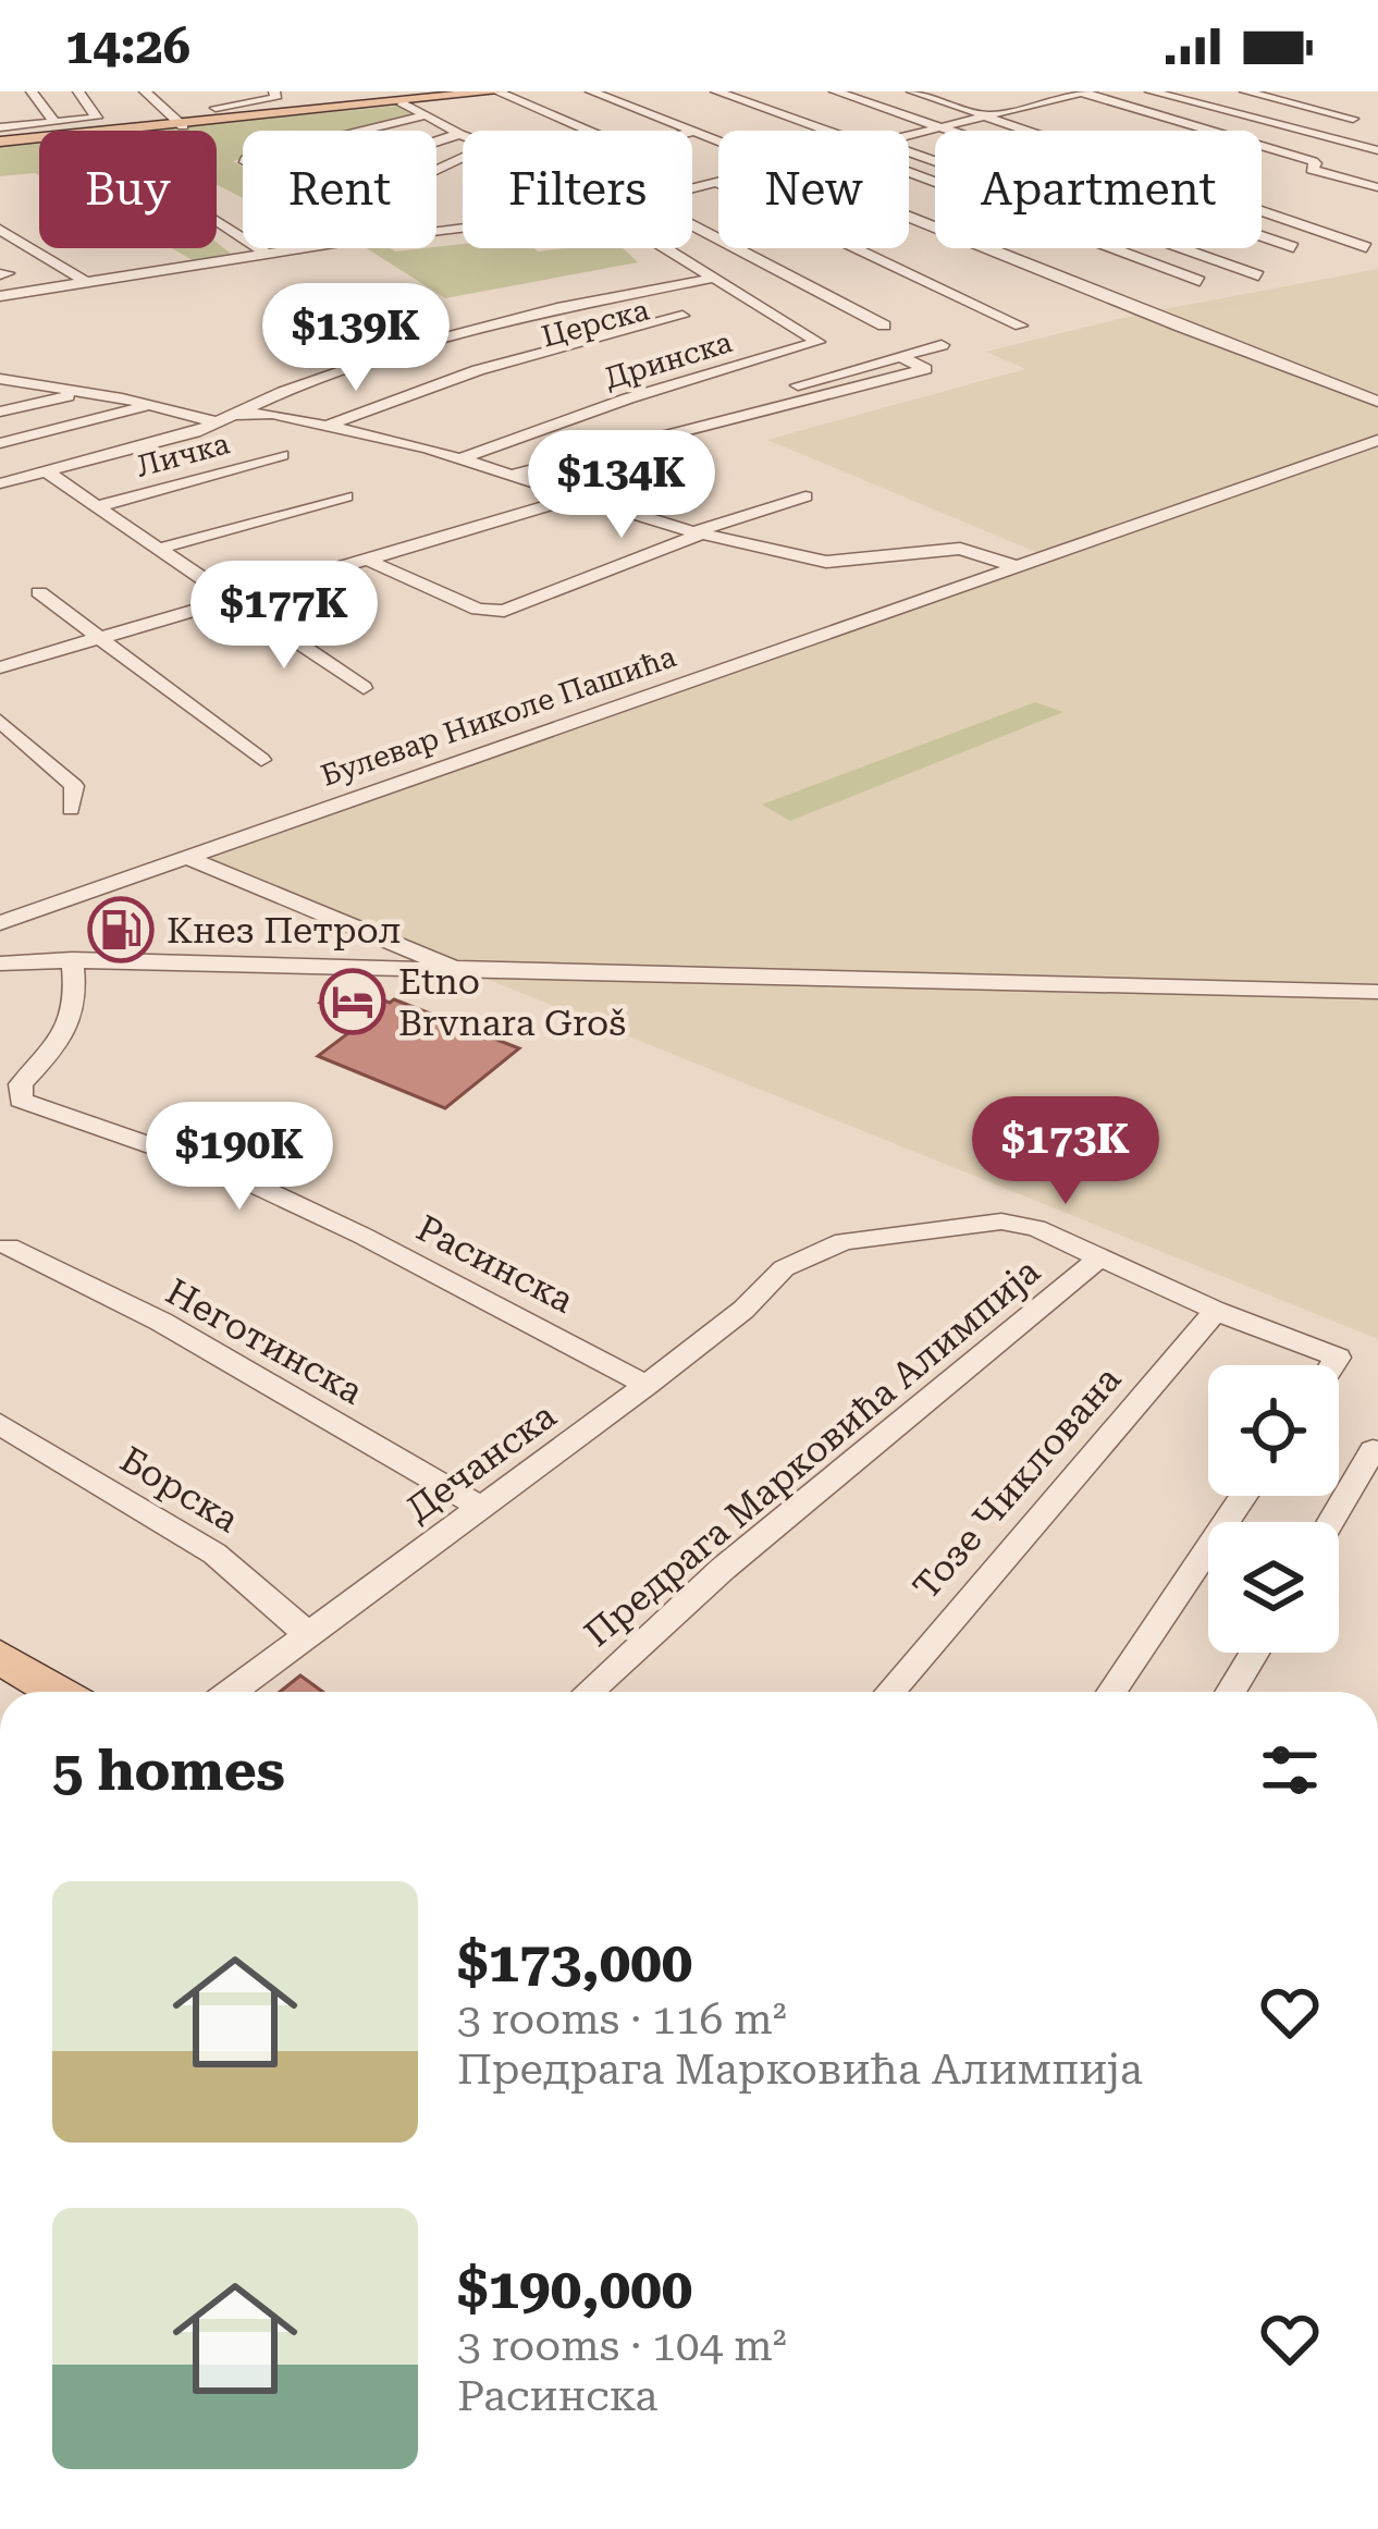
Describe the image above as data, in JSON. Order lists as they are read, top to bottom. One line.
{"streets":{"street":["Церска","Дринска","Личка","Булевар Николе Пашића","Расинска","Неготинска","Предрага Марковића Алимпија","Дечанска","Тозе Чиклована","Борска"]},"crossings":[["Расинска","Дечанска"],["Неготинска","Дечанска"],["Предрага Марковића Алимпија","Дечанска"],["Дечанска","Тозе Чиклована"],["Дечанска","Борска"]],"places":{"fuel station":["Кнез Петрол"],"hotel":["Etno Brvnara Groš"]},"page":{"status":"14:26","chip":["Buy","Rent","Filters","New","Apartment"],"price":["$139K","$134K","$177K","$173K","$190K"],"heading":"5 homes","list":[{"name":"$173,000","note":"3 rooms · 116 m² · Предрага Марковића Алимпија"},{"name":"$190,000","note":"3 rooms · 104 m² · Расинска"}]}}
